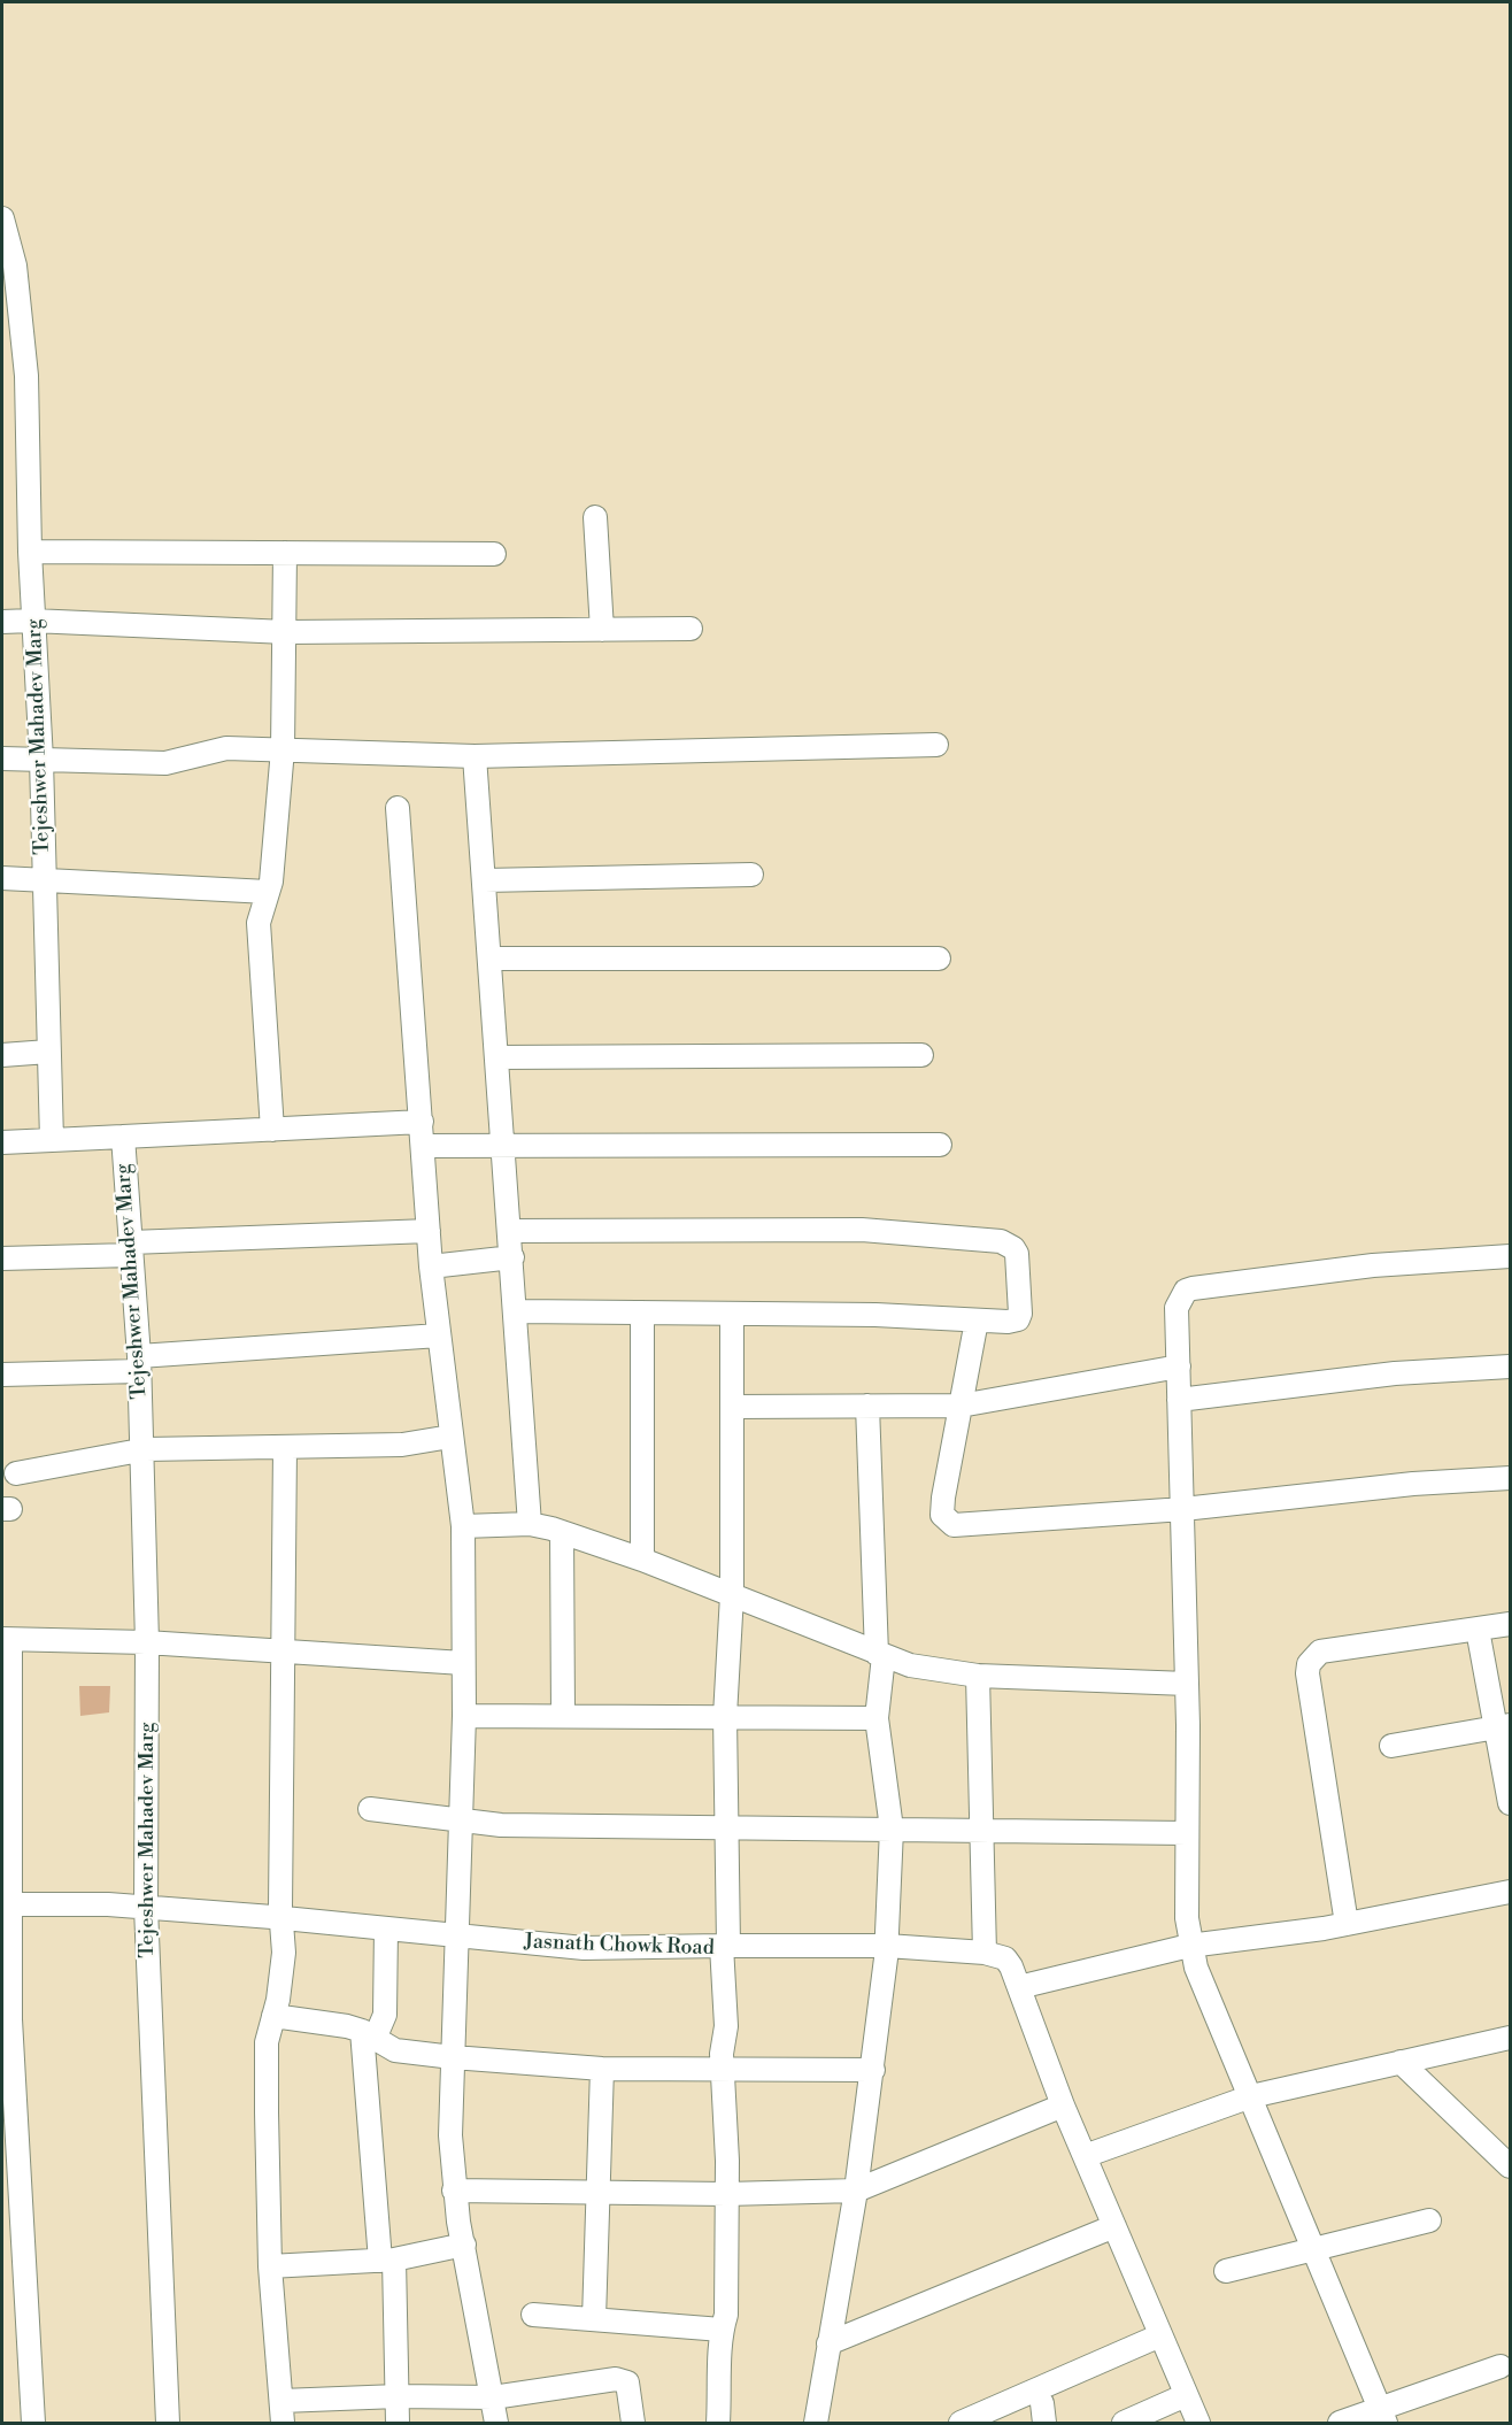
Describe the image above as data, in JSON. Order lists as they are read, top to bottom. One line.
{"streets":{"street":["Tejeshwer Mahadev Marg","Jasnath Chowk Road"]},"crossings":[["Tejeshwer Mahadev Marg","Jasnath Chowk Road"]]}
